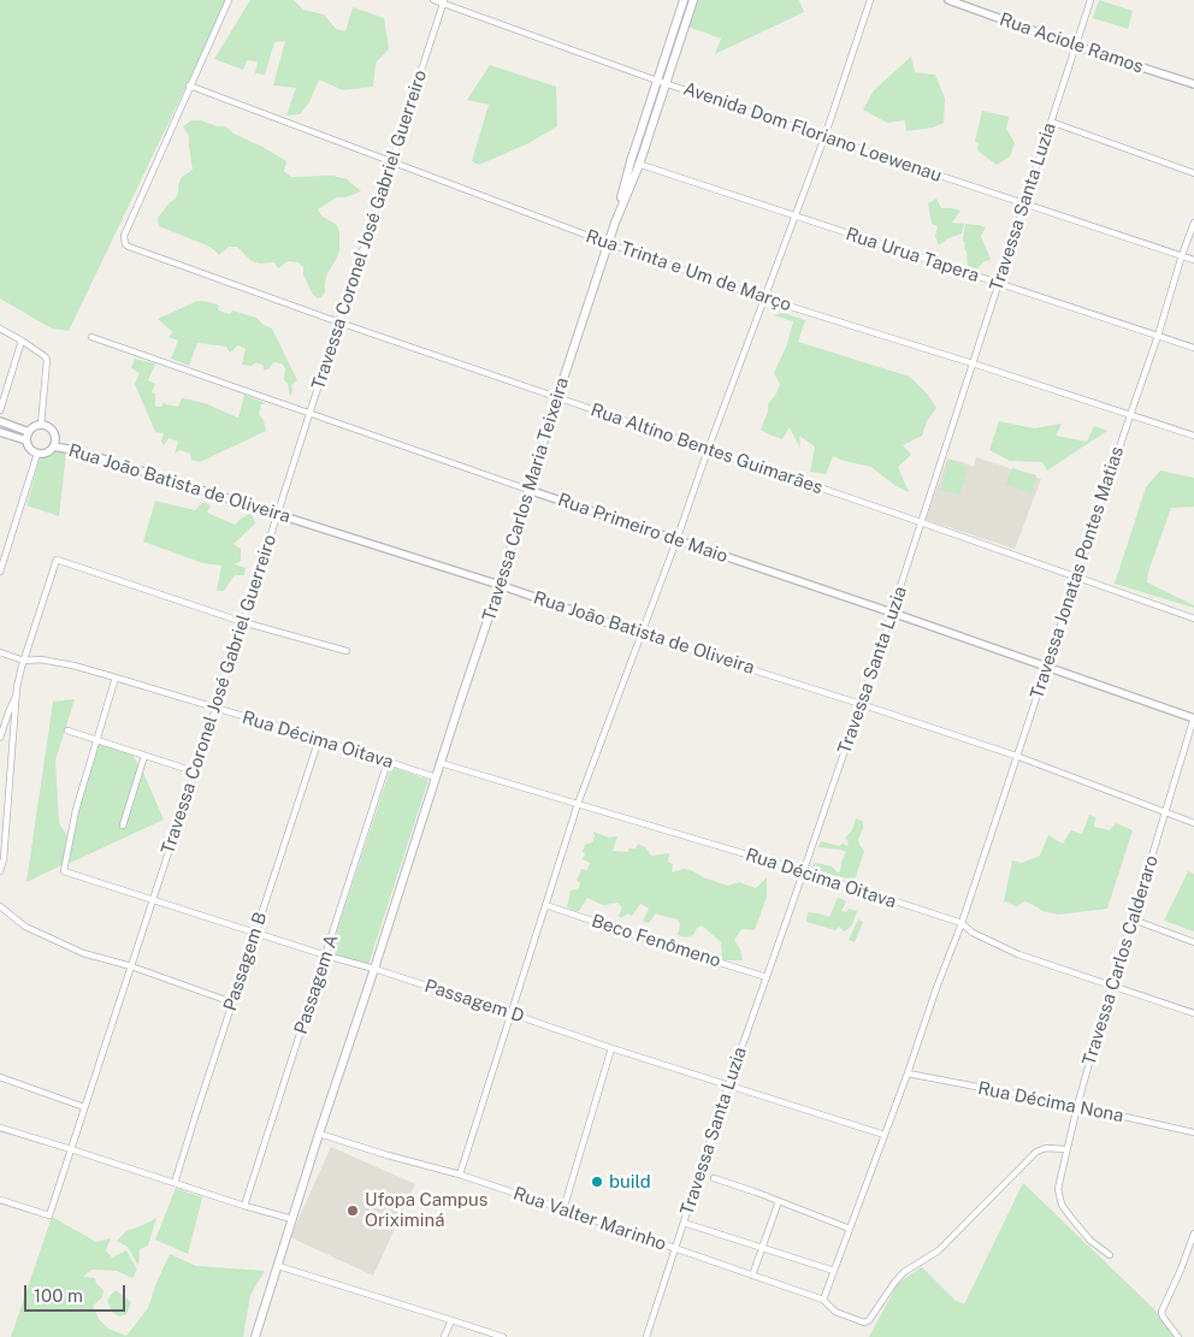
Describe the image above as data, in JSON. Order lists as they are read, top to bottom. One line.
{"streets":{"main road":["Travessa Carlos Maria Teixeira"],"street":["Rua Aciole Ramos","Avenida Dom Floriano Loewenau","Travessa Santa Luzia","Travessa Coronel José Gabriel Guerreiro","Rua Urua Tapera","Rua Trinta e Um de Março","Rua Altíno Bentes Guimarães","Rua João Batista de Oliveira","Rua Primeiro de Maio","Travessa Jonatas Pontes Matias","Rua Décima Oitava","Beco Fenômeno","Travessa Carlos Calderaro","Passagem B","Passagem A","Passagem D","Rua Décima Nona","Rua Valter Marinho"]},"crossings":[["Rua Aciole Ramos","Travessa Santa Luzia"],["Avenida Dom Floriano Loewenau","Travessa Santa Luzia"],["Avenida Dom Floriano Loewenau","Travessa Coronel José Gabriel Guerreiro"],["Avenida Dom Floriano Loewenau","Travessa Carlos Maria Teixeira"],["Avenida Dom Floriano Loewenau","Travessa Jonatas Pontes Matias"],["Travessa Santa Luzia","Rua Urua Tapera"],["Travessa Santa Luzia","Rua Trinta e Um de Março"],["Travessa Santa Luzia","Rua Altíno Bentes Guimarães"],["Travessa Santa Luzia","Rua João Batista de Oliveira"],["Travessa Santa Luzia","Rua Primeiro de Maio"],["Travessa Santa Luzia","Rua Décima Oitava"],["Travessa Santa Luzia","Beco Fenômeno"],["Travessa Santa Luzia","Passagem D"],["Travessa Santa Luzia","Rua Valter Marinho"],["Travessa Coronel José Gabriel Guerreiro","Rua Trinta e Um de Março"],["Travessa Coronel José Gabriel Guerreiro","Rua Altíno Bentes Guimarães"],["Travessa Coronel José Gabriel Guerreiro","Rua João Batista de Oliveira"],["Travessa Coronel José Gabriel Guerreiro","Rua Primeiro de Maio"],["Travessa Coronel José Gabriel Guerreiro","Rua Décima Oitava"],["Travessa Coronel José Gabriel Guerreiro","Passagem D"],["Rua Urua Tapera","Travessa Carlos Maria Teixeira"],["Rua Urua Tapera","Travessa Jonatas Pontes Matias"],["Rua Trinta e Um de Março","Rua Altíno Bentes Guimarães"],["Rua Trinta e Um de Março","Travessa Carlos Maria Teixeira"],["Rua Trinta e Um de Março","Travessa Jonatas Pontes Matias"],["Rua Altíno Bentes Guimarães","Travessa Carlos Maria Teixeira"],["Rua Altíno Bentes Guimarães","Travessa Jonatas Pontes Matias"],["Rua João Batista de Oliveira","Travessa Carlos Maria Teixeira"],["Rua João Batista de Oliveira","Travessa Jonatas Pontes Matias"],["Rua João Batista de Oliveira","Travessa Carlos Calderaro"],["Travessa Carlos Maria Teixeira","Rua Primeiro de Maio"],["Travessa Carlos Maria Teixeira","Rua Décima Oitava"],["Travessa Carlos Maria Teixeira","Passagem D"],["Travessa Carlos Maria Teixeira","Rua Valter Marinho"],["Rua Primeiro de Maio","Travessa Jonatas Pontes Matias"],["Rua Primeiro de Maio","Travessa Carlos Calderaro"],["Travessa Jonatas Pontes Matias","Rua Décima Oitava"],["Rua Décima Oitava","Travessa Carlos Calderaro"],["Rua Décima Oitava","Passagem B"],["Rua Décima Oitava","Passagem A"],["Travessa Carlos Calderaro","Rua Décima Nona"],["Travessa Carlos Calderaro","Rua Valter Marinho"],["Passagem B","Passagem D"],["Passagem A","Passagem D"]],"places":["build","Ufopa Campus Oriximiná"],"scale_bar":"100 m"}
